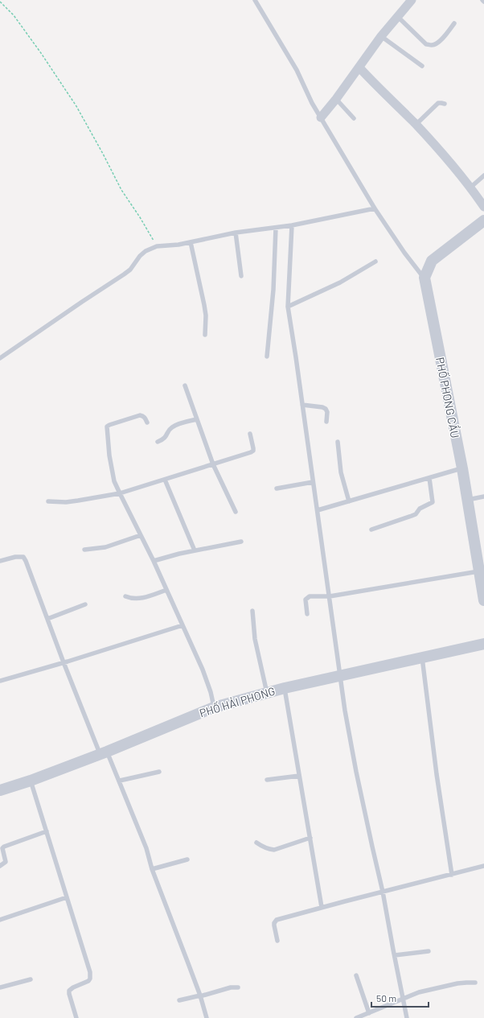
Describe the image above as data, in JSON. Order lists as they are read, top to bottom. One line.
{"streets":{"street":["PHỐ PHONG CẦU","PHỐ HẢI PHONG"]},"scale_bar":"50 m"}
